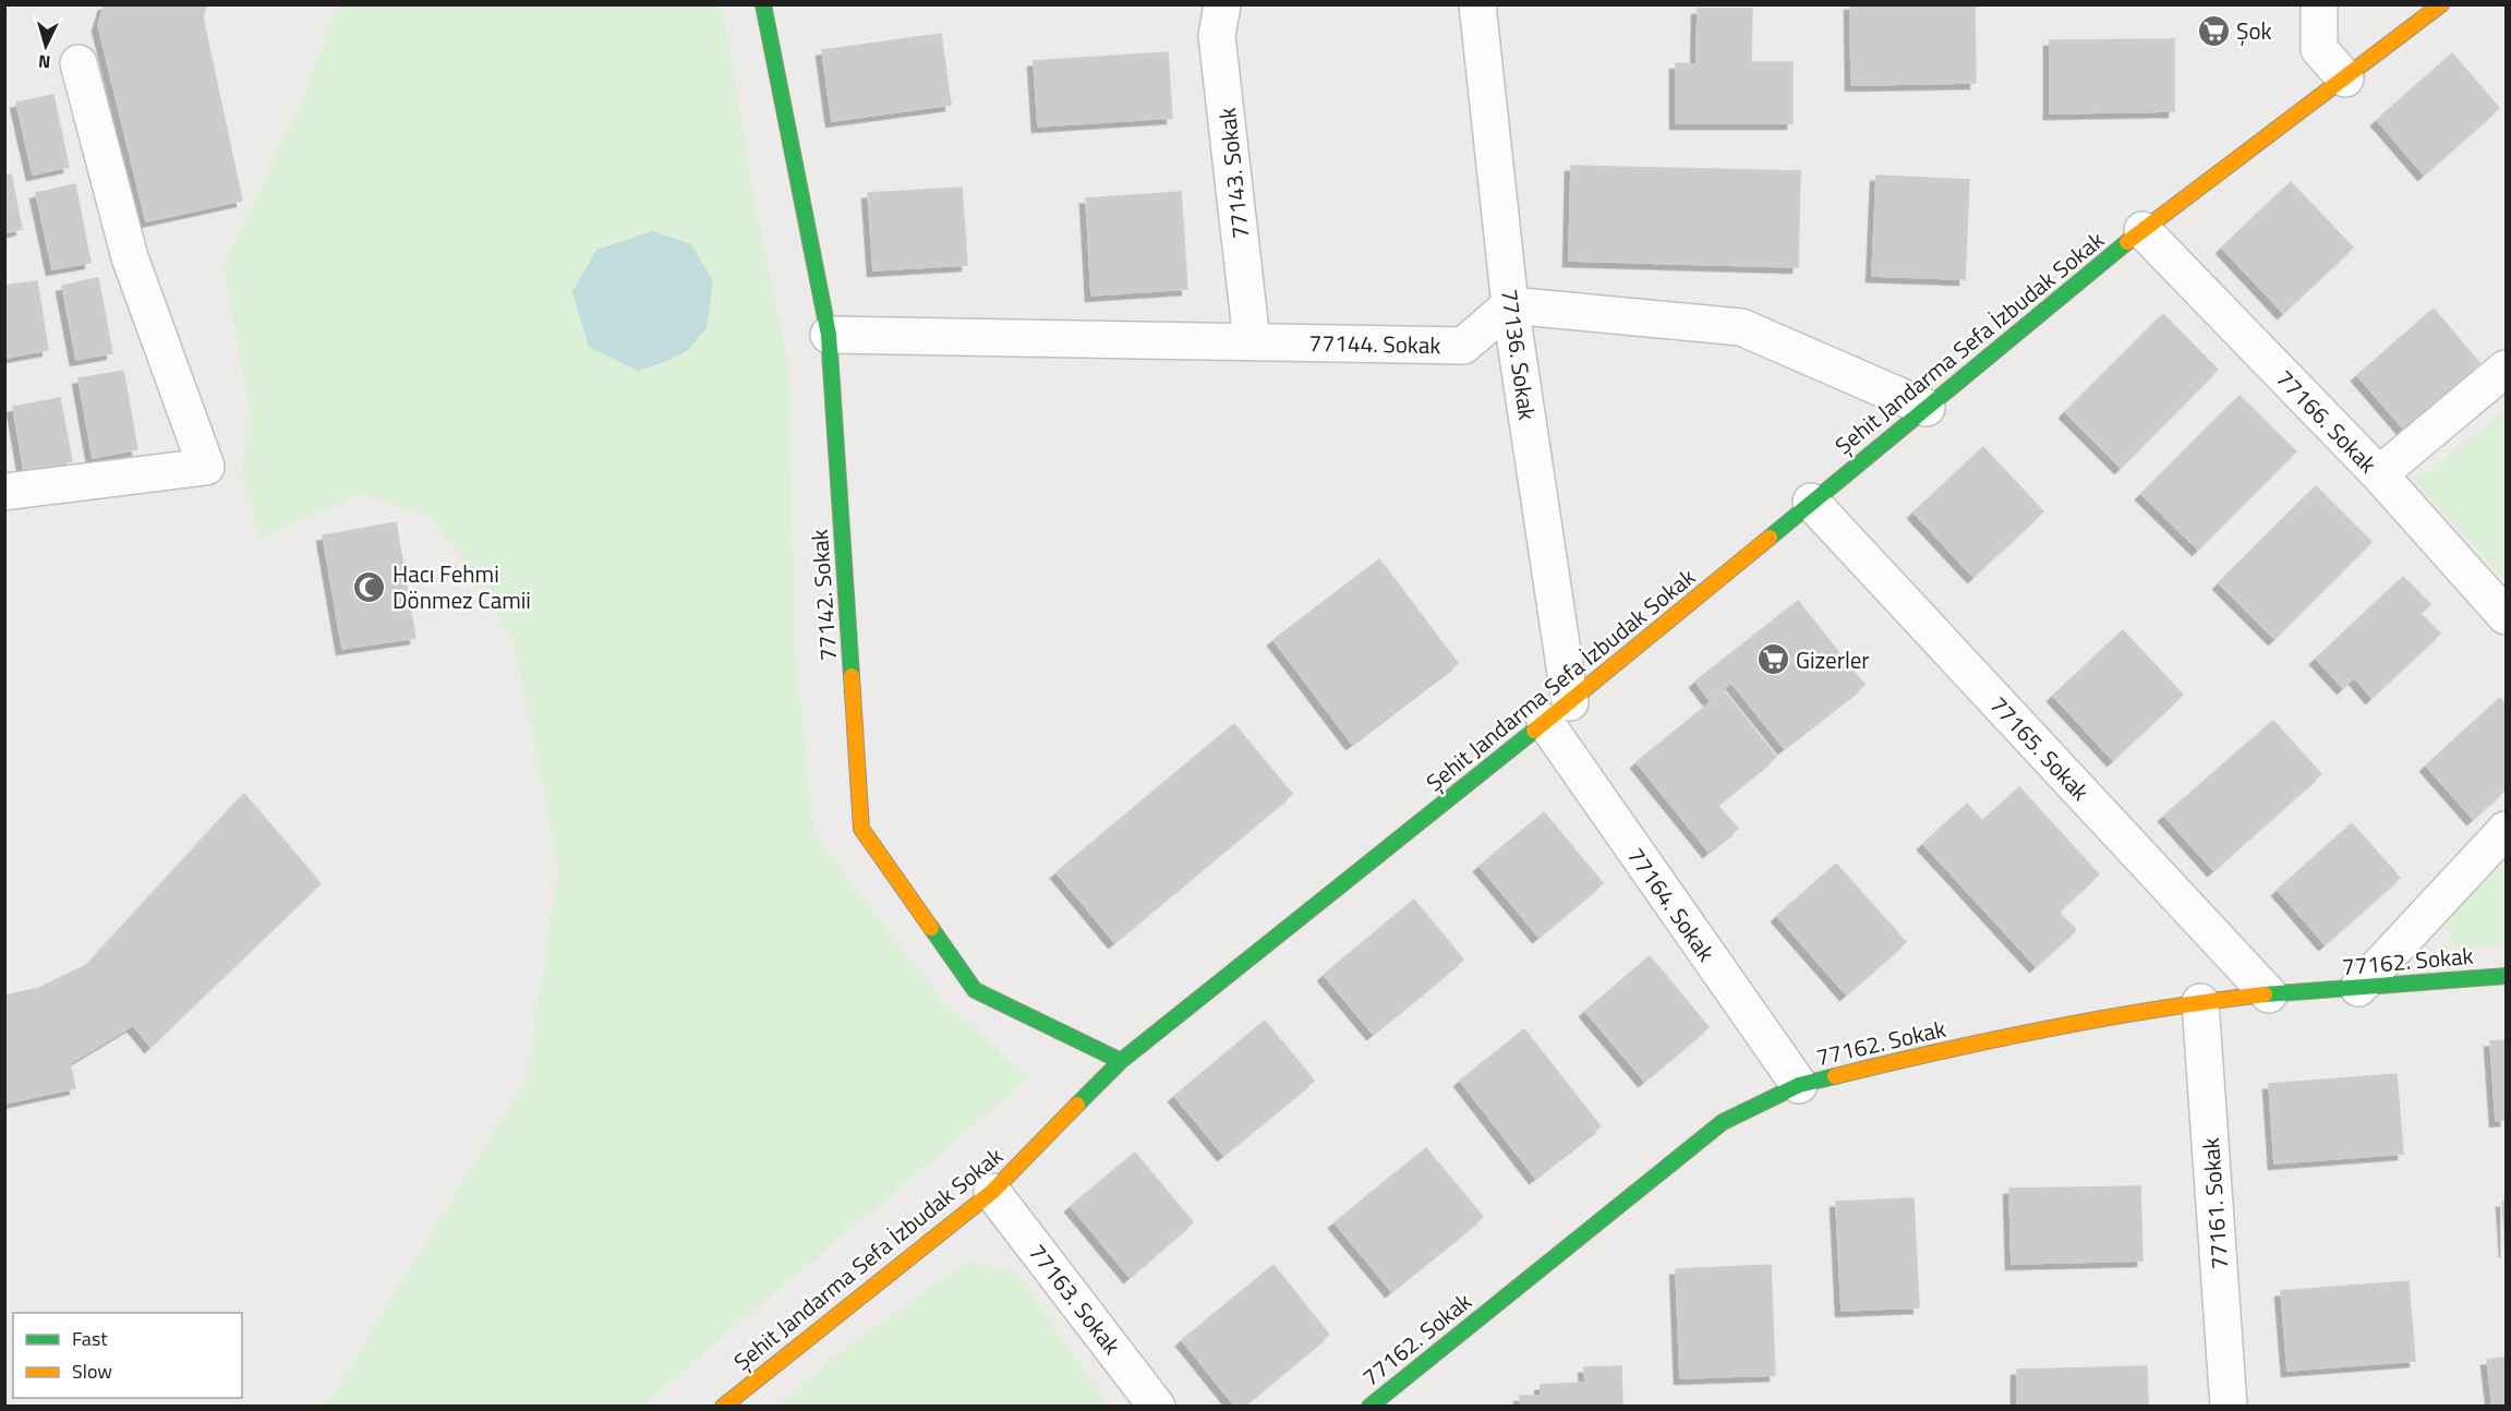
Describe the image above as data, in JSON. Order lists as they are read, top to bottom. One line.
{"streets":{"street":["77143. Sokak","Şehit Jandarma Sefa İzbudak Sokak","77144. Sokak","77136. Sokak","77166. Sokak","77142. Sokak","77165. Sokak","77164. Sokak","77162. Sokak","77161. Sokak","77163. Sokak"]},"crossings":[["77143. Sokak","77144. Sokak"],["Şehit Jandarma Sefa İzbudak Sokak","77136. Sokak"],["Şehit Jandarma Sefa İzbudak Sokak","77166. Sokak"],["Şehit Jandarma Sefa İzbudak Sokak","77142. Sokak"],["Şehit Jandarma Sefa İzbudak Sokak","77165. Sokak"],["Şehit Jandarma Sefa İzbudak Sokak","77164. Sokak"],["Şehit Jandarma Sefa İzbudak Sokak","77163. Sokak"],["77144. Sokak","77136. Sokak"],["77144. Sokak","77142. Sokak"],["77136. Sokak","77164. Sokak"],["77165. Sokak","77162. Sokak"],["77164. Sokak","77162. Sokak"],["77162. Sokak","77161. Sokak"]],"places":{"supermarket":["Şok","Gizerler"],"mosque":["Hacı Fehmi Dönmez Camii"]},"legend":["Fast","Slow"],"north":"bottom"}
